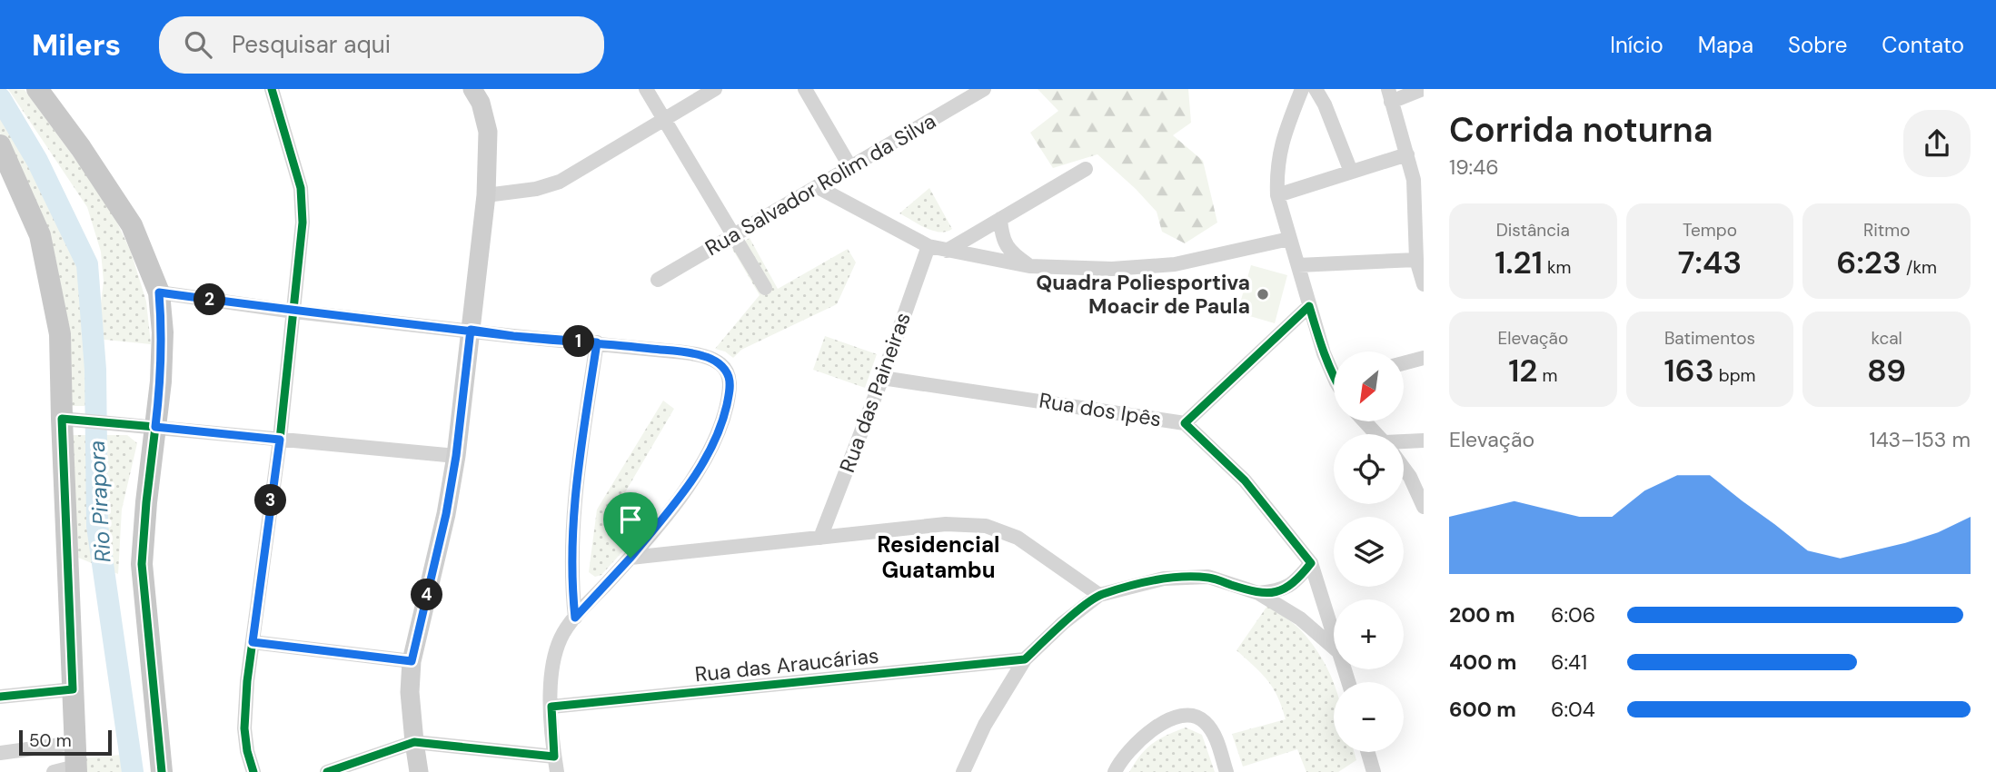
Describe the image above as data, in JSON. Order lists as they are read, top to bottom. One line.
{"streets":{"street":["Rua Salvador Rolim da Silva","Rua das Paineiras","Rua dos Ipês","Rua das Araucárias"]},"crossings":[["Rua das Paineiras","Rua dos Ipês"]],"districts":["Residencial Guatambu"],"water":["Rio Pirapora"],"places":["Quadra Poliesportiva Moacir de Paula"],"scale_bar":"50 m","north":"bottom left","page":{"header":"Milers","search":"Pesquisar aqui","nav":["Início","Mapa","Sobre","Contato"],"heading":["Corrida noturna","19:46"],"stats":[["Distância","1.21 km"],["Tempo","7:43"],["Ritmo","6:23 /km"],["Elevação","12 m"],["Batimentos","163 bpm"],["kcal","89"]],"pins":["2","1","3","4"],"map_buttons":["+","−"],"chart":["Elevação","143–153 m"],"list":[{"name":"200 m","note":"6:06"},{"name":"400 m","note":"6:41"},{"name":"600 m","note":"6:04"}],"scale":"50 m"}}
